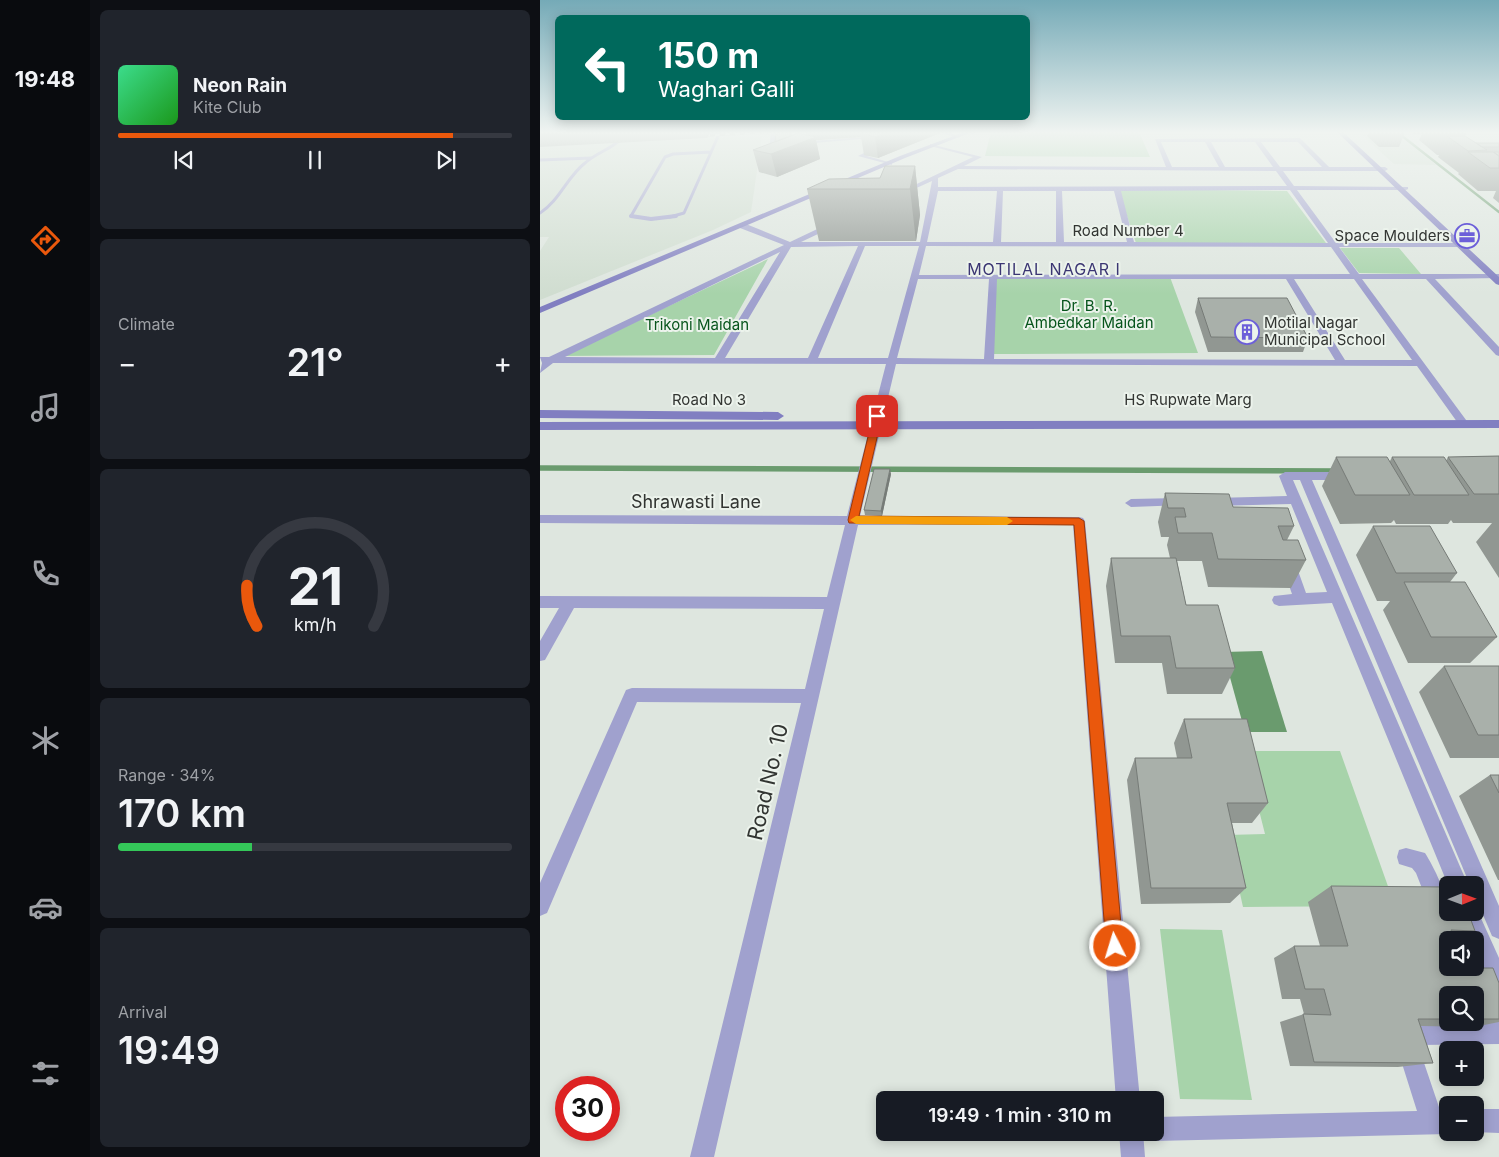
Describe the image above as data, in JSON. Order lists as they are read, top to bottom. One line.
{"streets":{"street":["Road Number 4","Road No 3","Shrawasti Lane","Road No. 10"]},"crossings":[["Road Number 4","Road No. 10"],["Road No 3","Road No. 10"],["Shrawasti Lane","Road No. 10"]],"districts":["MOTILAL NAGAR I"],"parks":["Dr. B. R. Ambedkar Maidan","Trikoni Maidan"],"places":{"office":["Space Moulders"],"building":["Motilal Nagar Municipal School"]},"north":"right","page":{"tabs":"19:48","turn":["150 m","Waghari Galli"],"song":["Neon Rain","Kite Club"],"tile":["Climate",["Range · 34%","170 km"],["Arrival","19:49"]],"heat":["−","21°","+"],"map_buttons":["+","−"],"limit":"30","trip":"19:49 · 1 min · 310 m","gauge":["21","km/h"]}}
